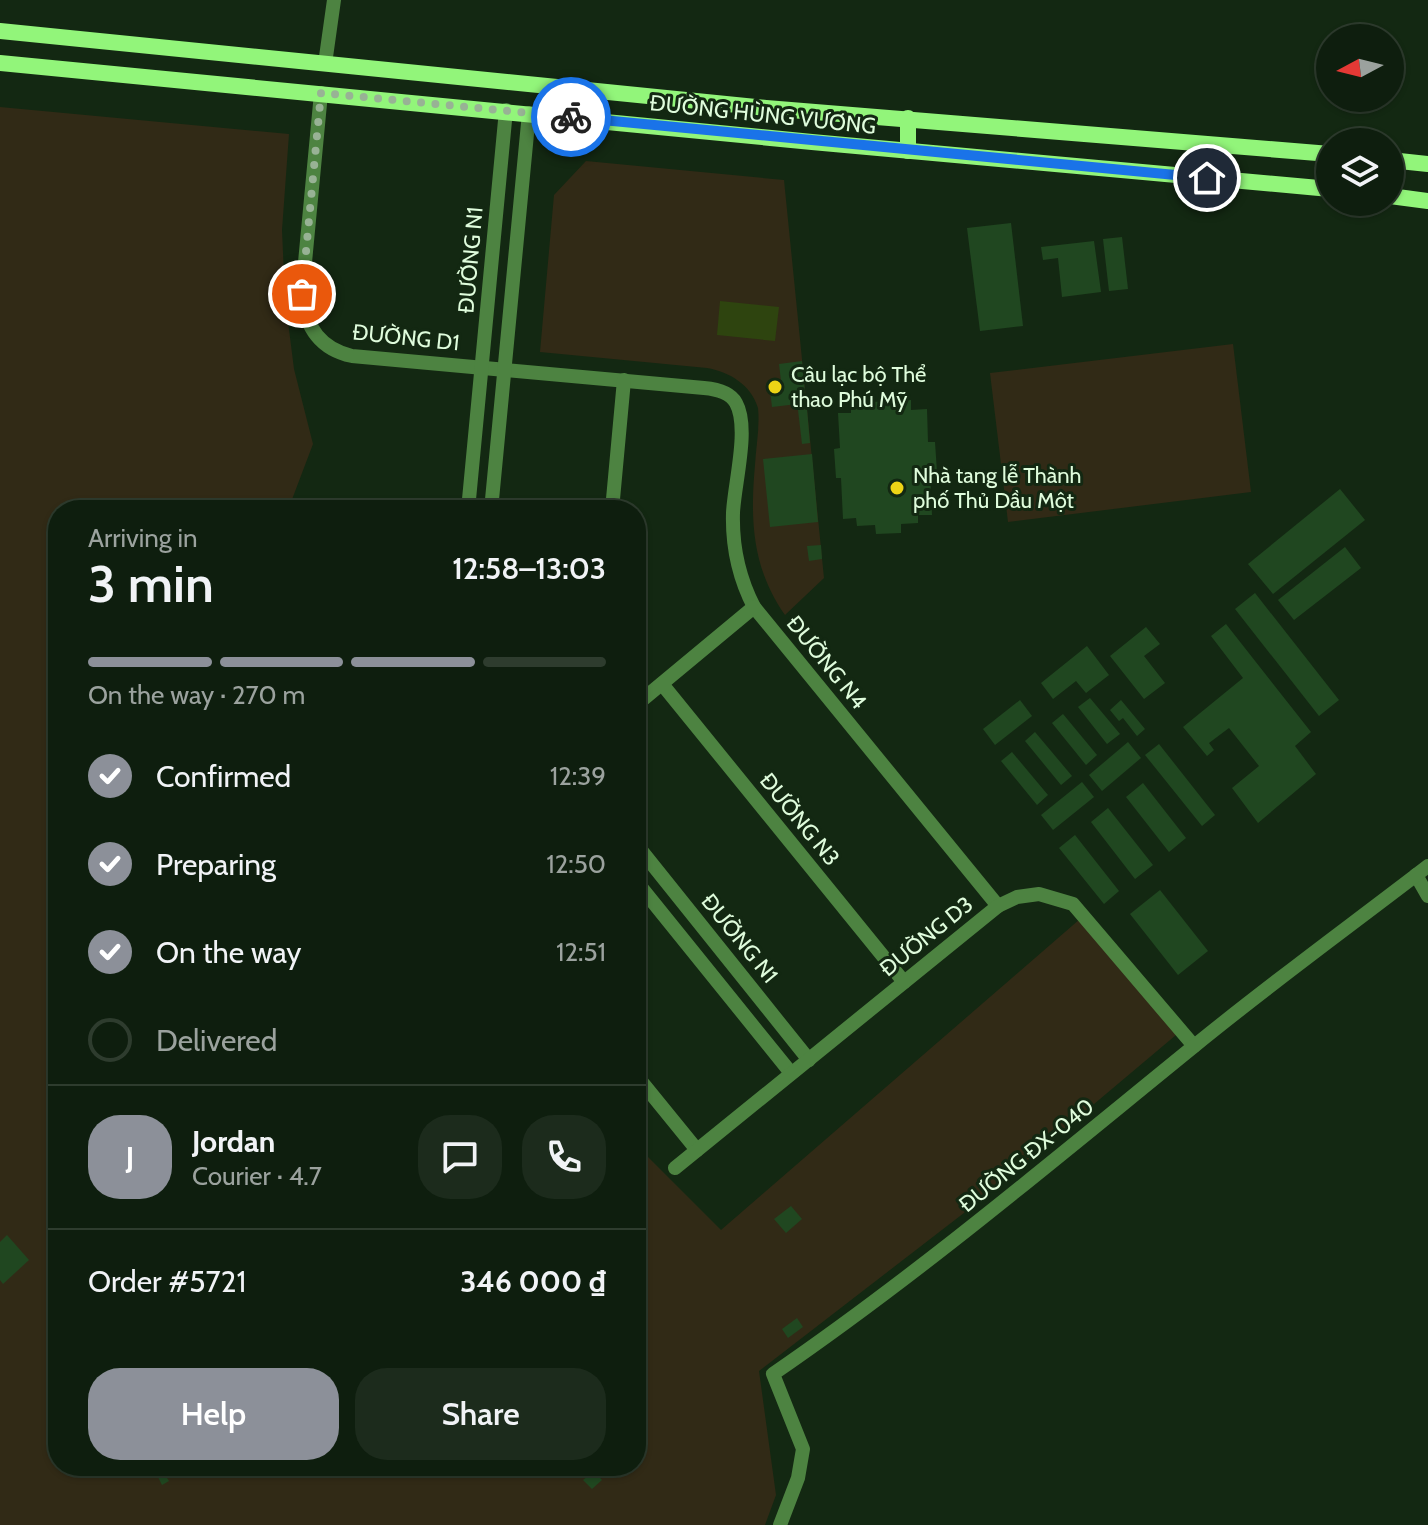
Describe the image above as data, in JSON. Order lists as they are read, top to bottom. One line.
{"streets":{"main road":["ĐƯỜNG HÙNG VƯƠNG"],"street":["ĐƯỜNG N1","ĐƯỜNG D1","ĐƯỜNG N4","ĐƯỜNG N3","ĐƯỜNG D3","ĐƯỜNG ĐX-040"]},"crossings":[["ĐƯỜNG HÙNG VƯƠNG","ĐƯỜNG N1"],["ĐƯỜNG HÙNG VƯƠNG","ĐƯỜNG D1"],["ĐƯỜNG N1","ĐƯỜNG D1"],["ĐƯỜNG N1","ĐƯỜNG D3"],["ĐƯỜNG D1","ĐƯỜNG N4"],["ĐƯỜNG N4","ĐƯỜNG D3"],["ĐƯỜNG N3","ĐƯỜNG D3"],["ĐƯỜNG D3","ĐƯỜNG ĐX-040"]],"places":["Câu lạc bộ Thể thao Phú Mỹ","Nhà tang lễ Thành phố Thủ Dầu Một"],"north":"left","page":{"heading":["3 min","Arriving in","12:58–13:03"],"panel":["Jordan","Courier · 4.7","Order #5721","346 000 ₫"],"bar":"On the way · 270 m","list":[["Confirmed","12:39"],["Preparing","12:50"],["On the way","12:51"],"Delivered"],"round":"J","buttons":["Help","Share"]}}
